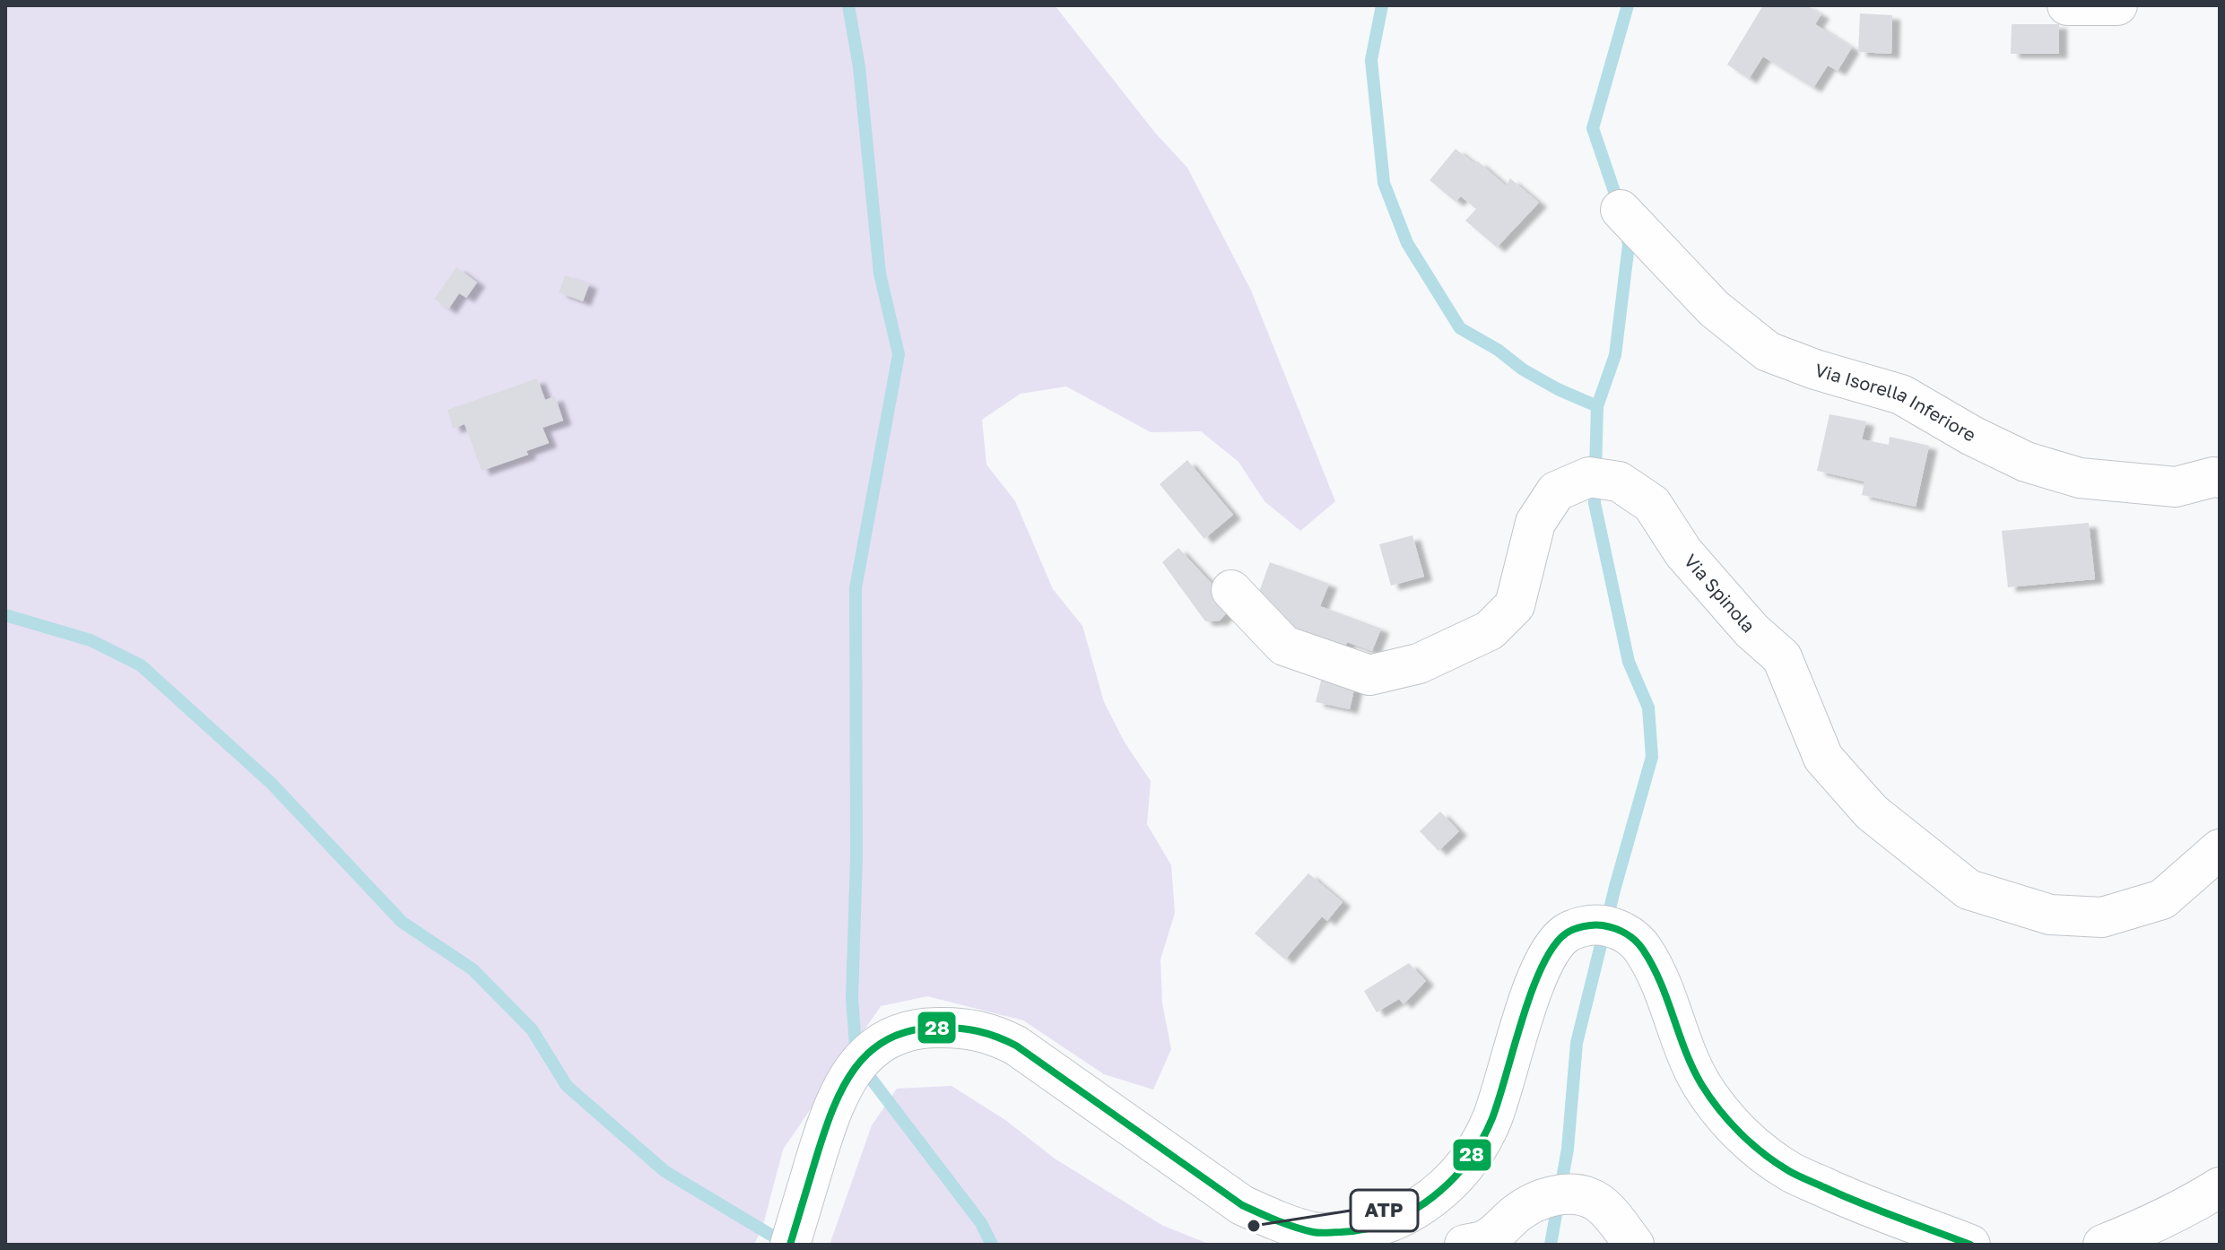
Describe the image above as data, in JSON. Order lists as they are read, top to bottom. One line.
{"streets":{"street":["Via Isorella Inferiore","Via Spinola"]},"places":["ATP"],"lines":["transit line 28"]}
